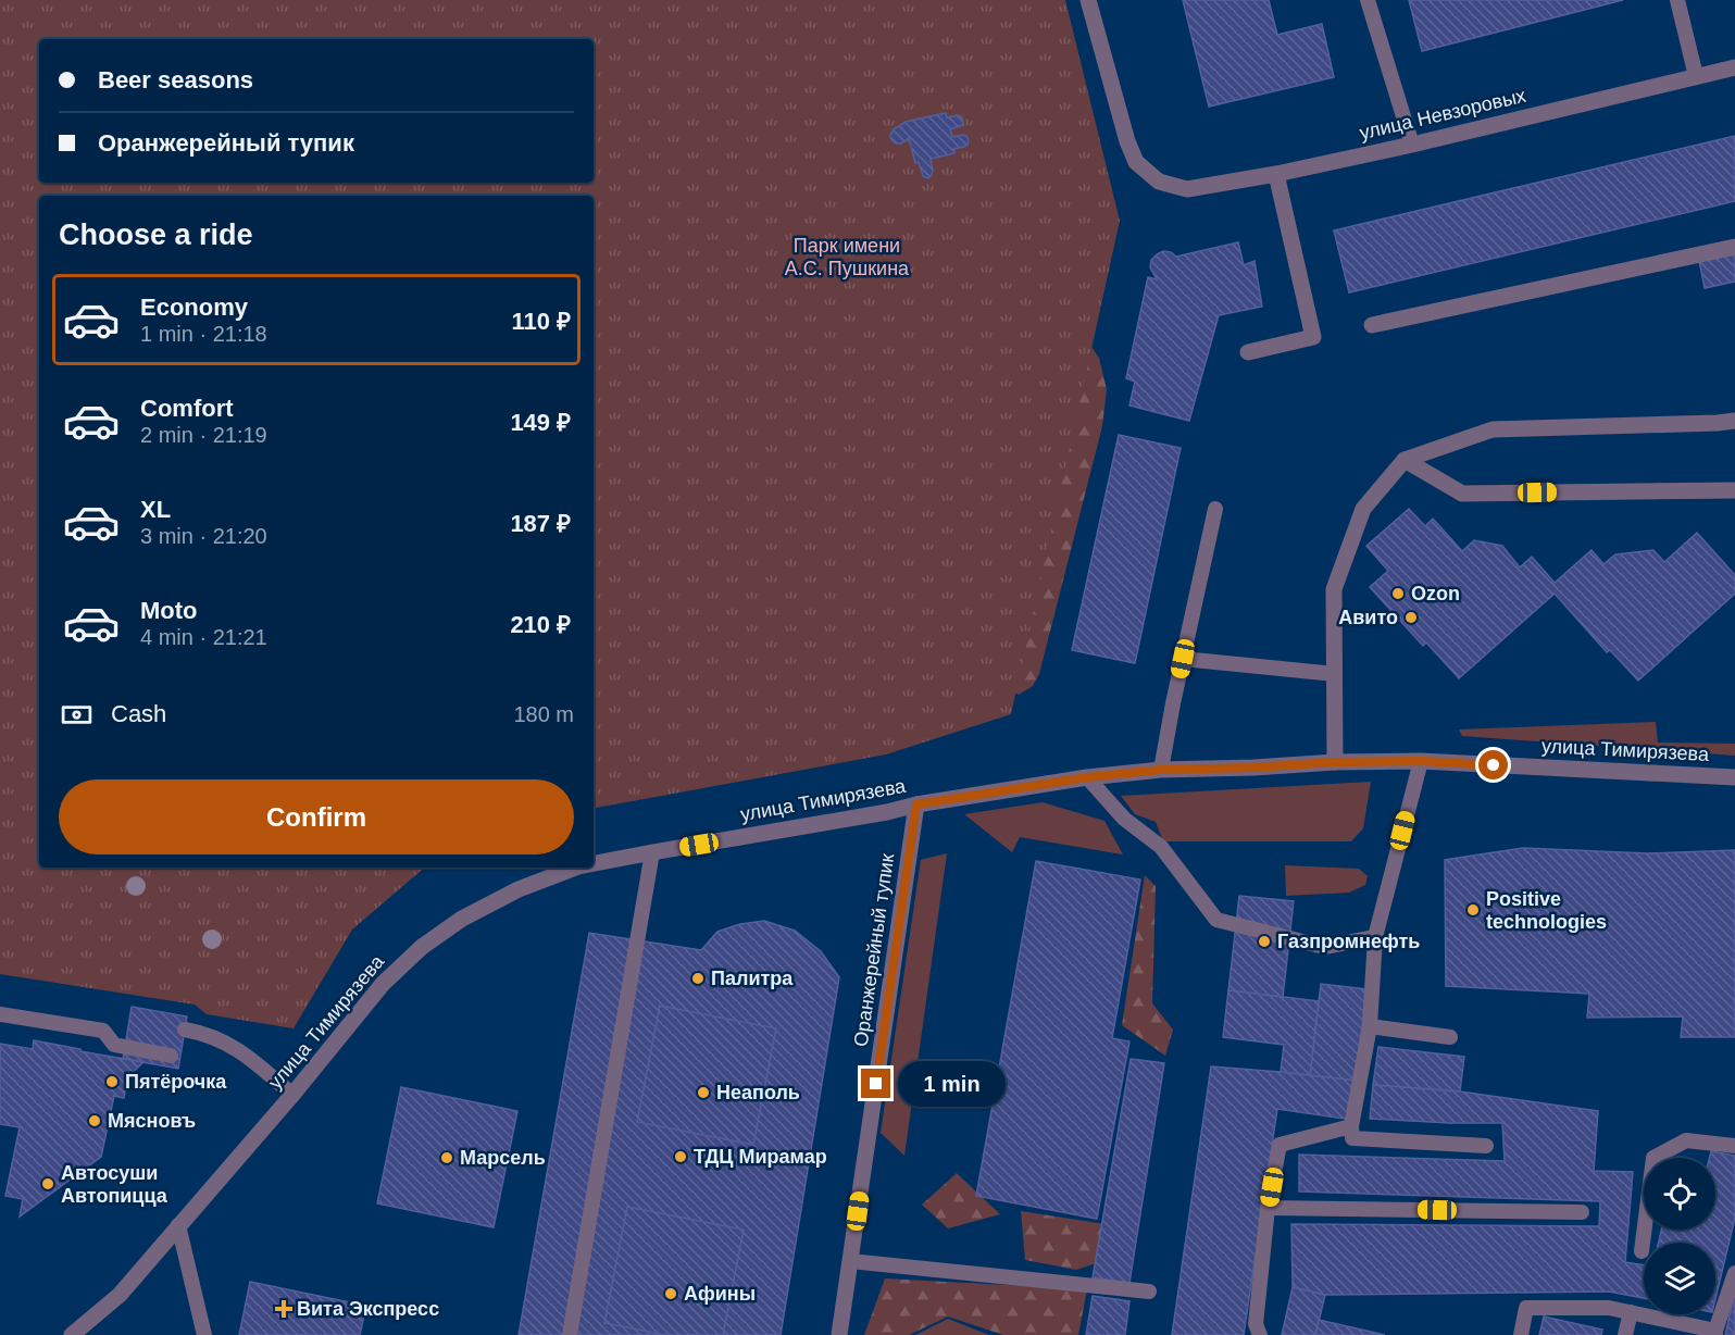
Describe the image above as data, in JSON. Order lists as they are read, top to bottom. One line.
{"streets":{"street":["улица Невзоровых","улица Тимирязева","Оранжерейный тупик"]},"crossings":[["улица Тимирязева","Оранжерейный тупик"]],"parks":["Парк имени А.С. Пушкина"],"places":{"other":["Ozon","Авито","Positive technologies","Газпромнефть","Палитра","Пятёрочка","Неаполь","Мясновъ","ТДЦ Мирамар","Марсель","Автосуши Автопицца","Афины"],"health":["Вита Экспресс"]},"page":{"banner":["Beer seasons","Оранжерейный тупик"],"heading":"Choose a ride","list":[{"name":"Economy","note":"1 min · 21:18","value":"110 ₽"},{"name":"Comfort","note":"2 min · 21:19","value":"149 ₽"},{"name":"XL","note":"3 min · 21:20","value":"187 ₽"},{"name":"Moto","note":"4 min · 21:21","value":"210 ₽"}],"pay":["Cash","180 m"],"buttons":"Confirm","bubble":"1 min"}}
